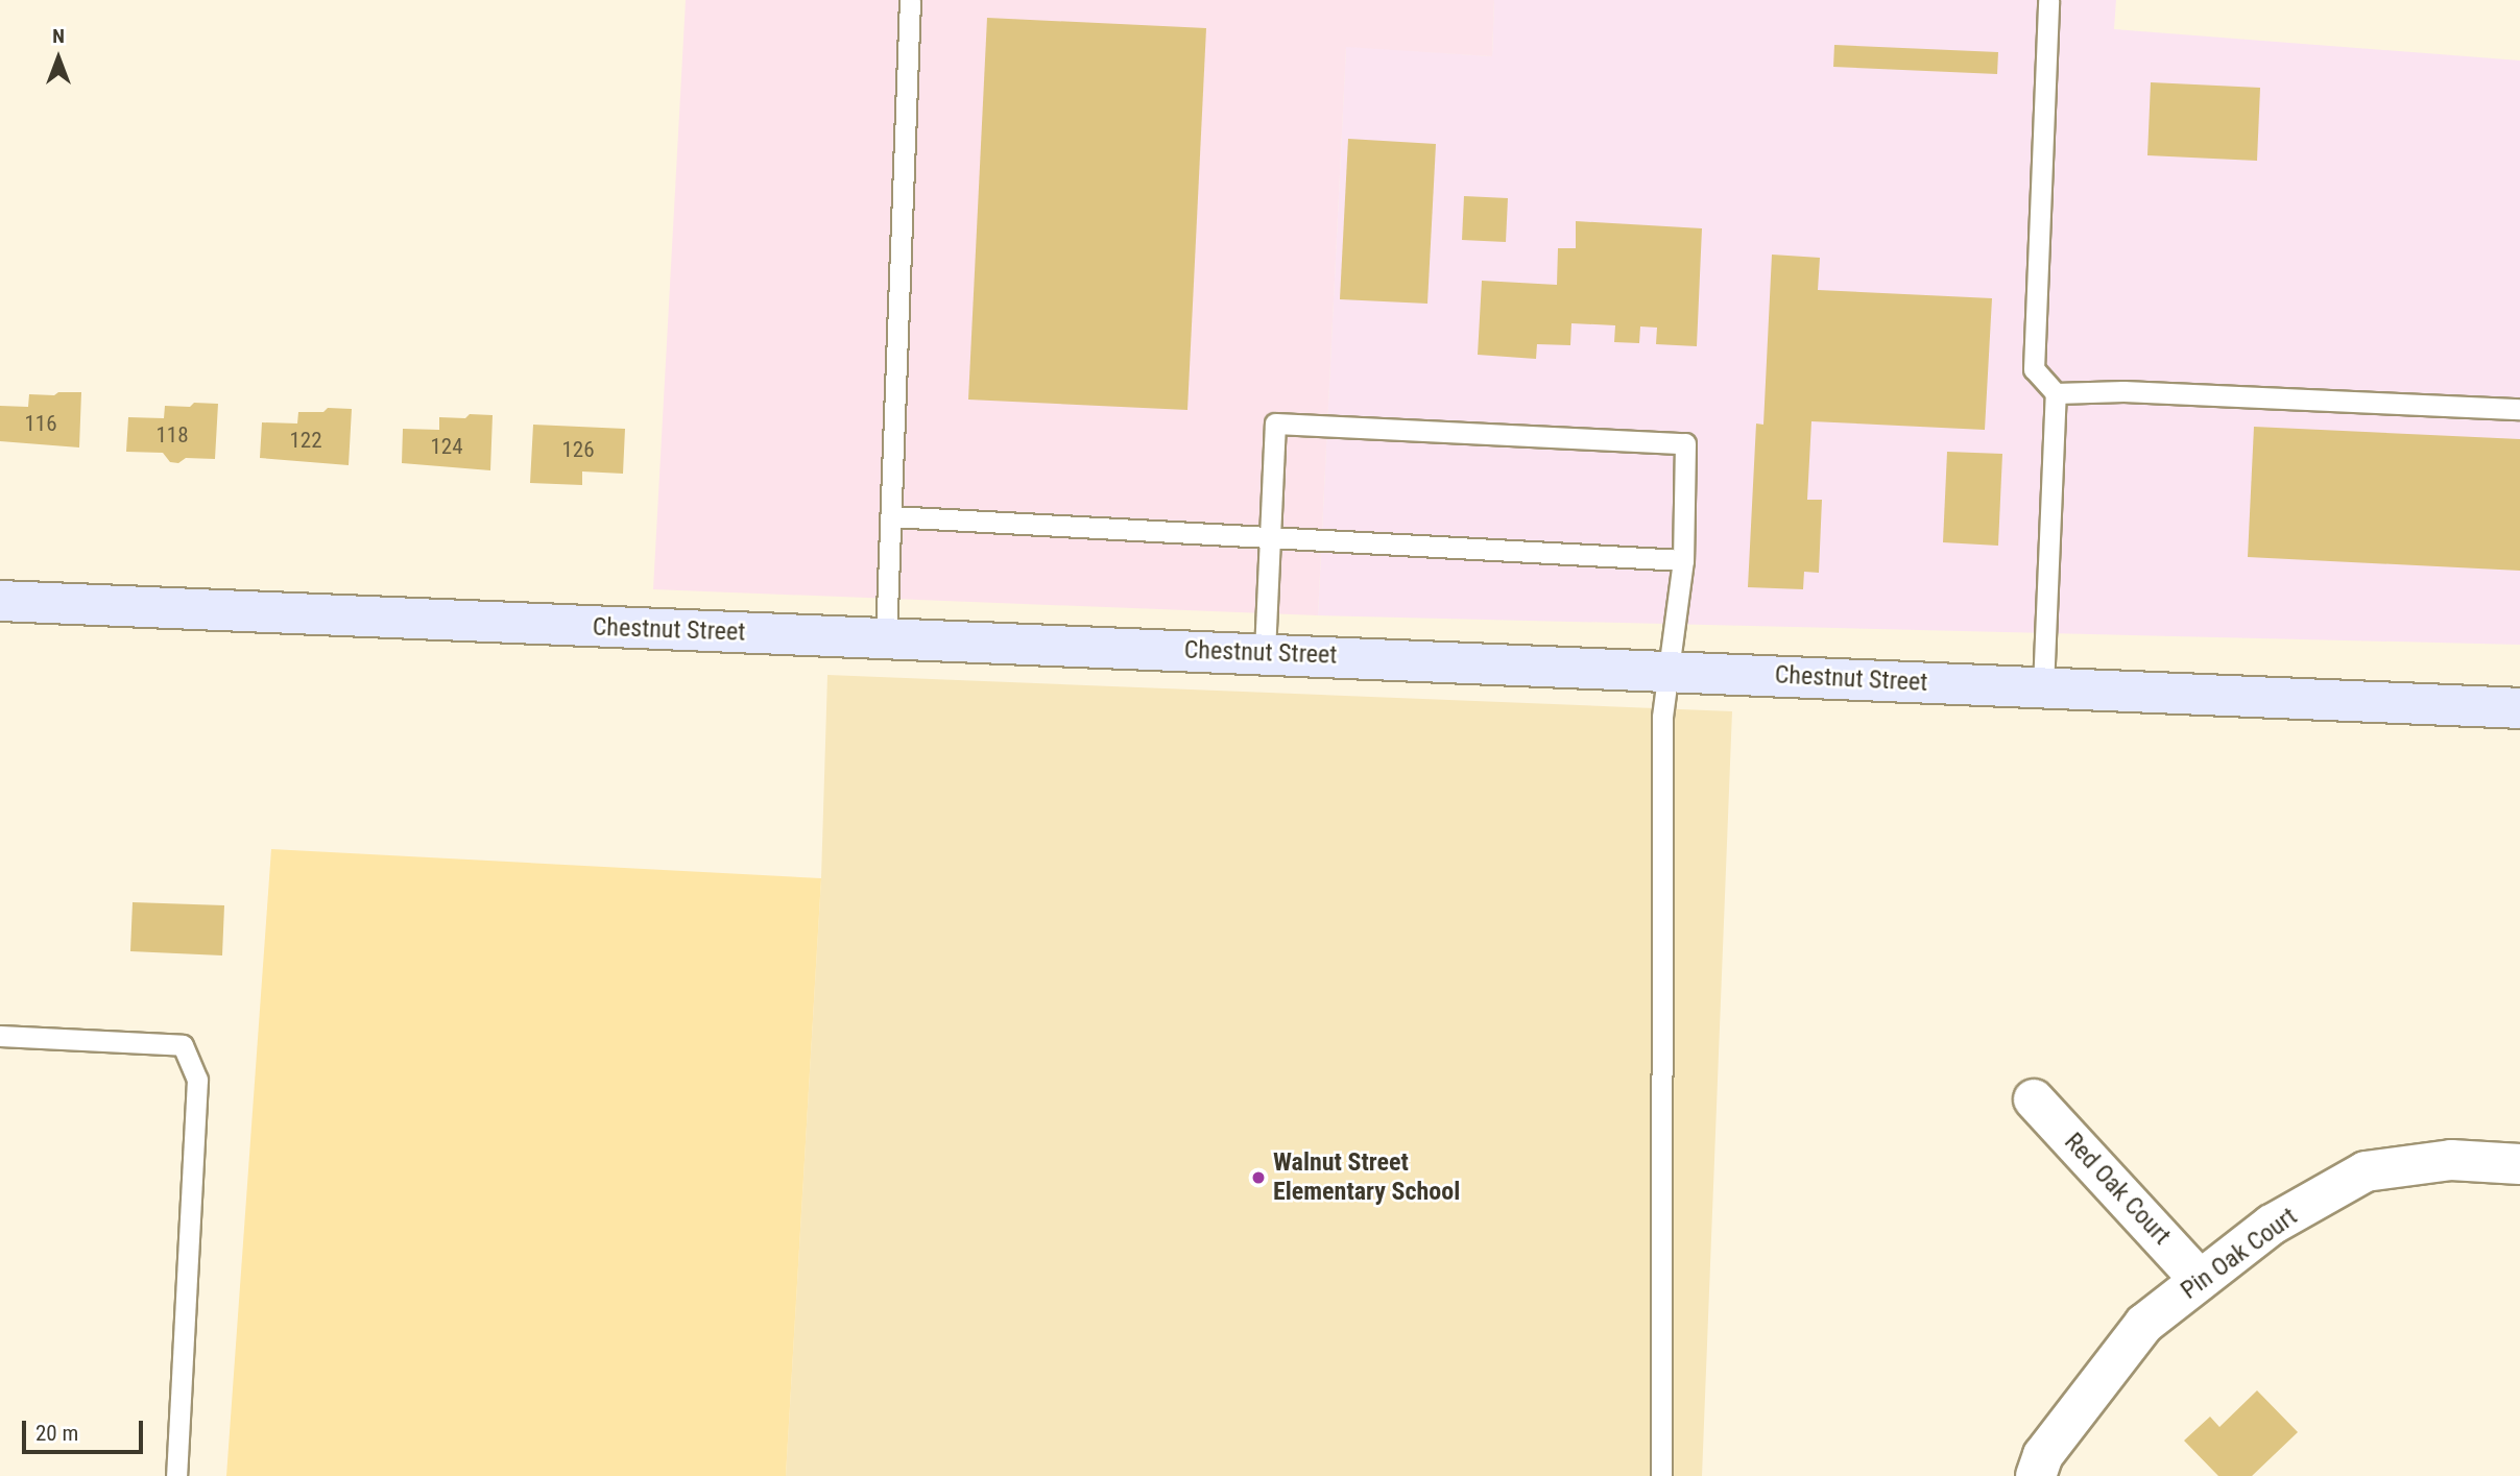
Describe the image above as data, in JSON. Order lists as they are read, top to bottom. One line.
{"streets":{"street":["Chestnut Street","Red Oak Court","Pin Oak Court"]},"crossings":[["Red Oak Court","Pin Oak Court"]],"places":["Walnut Street Elementary School"],"house_numbers":["116","118","122","124","126"],"scale_bar":"20 m","north":"top"}
